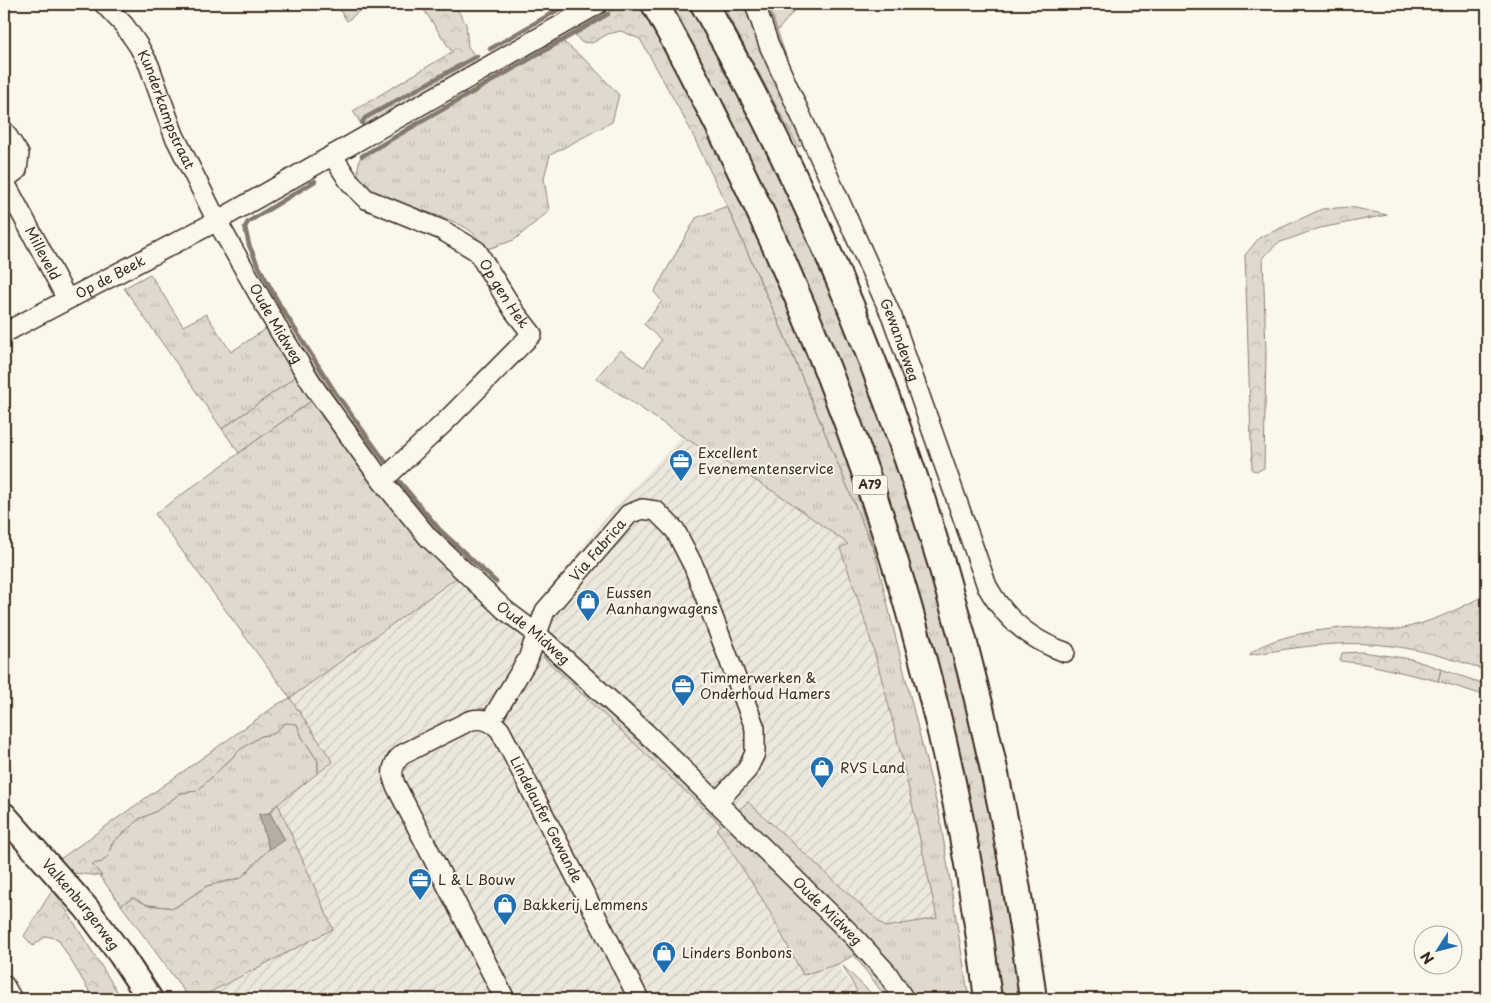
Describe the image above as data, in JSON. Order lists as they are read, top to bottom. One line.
{"streets":{"highway":["A79"],"main road":["Valkenburgerweg"],"street":["Kunderkampstraat","Milleveld","Op de Beek","Op gen Hek","Oude Midweg","Gewandeweg","Via Fabrica","Lindelaufer Gewande"]},"crossings":[["Kunderkampstraat","Op de Beek"],["Kunderkampstraat","Oude Midweg"],["Milleveld","Op de Beek"],["Op de Beek","Oude Midweg"],["Op gen Hek","Oude Midweg"],["Oude Midweg","Via Fabrica"]],"places":{"office":["Excellent Evenementenservice","Timmerwerken & Onderhoud Hamers","L & L Bouw"],"shop":["Eussen Aanhangwagens","RVS Land","Bakkerij Lemmens","Linders Bonbons"]},"north":"bottom left"}
